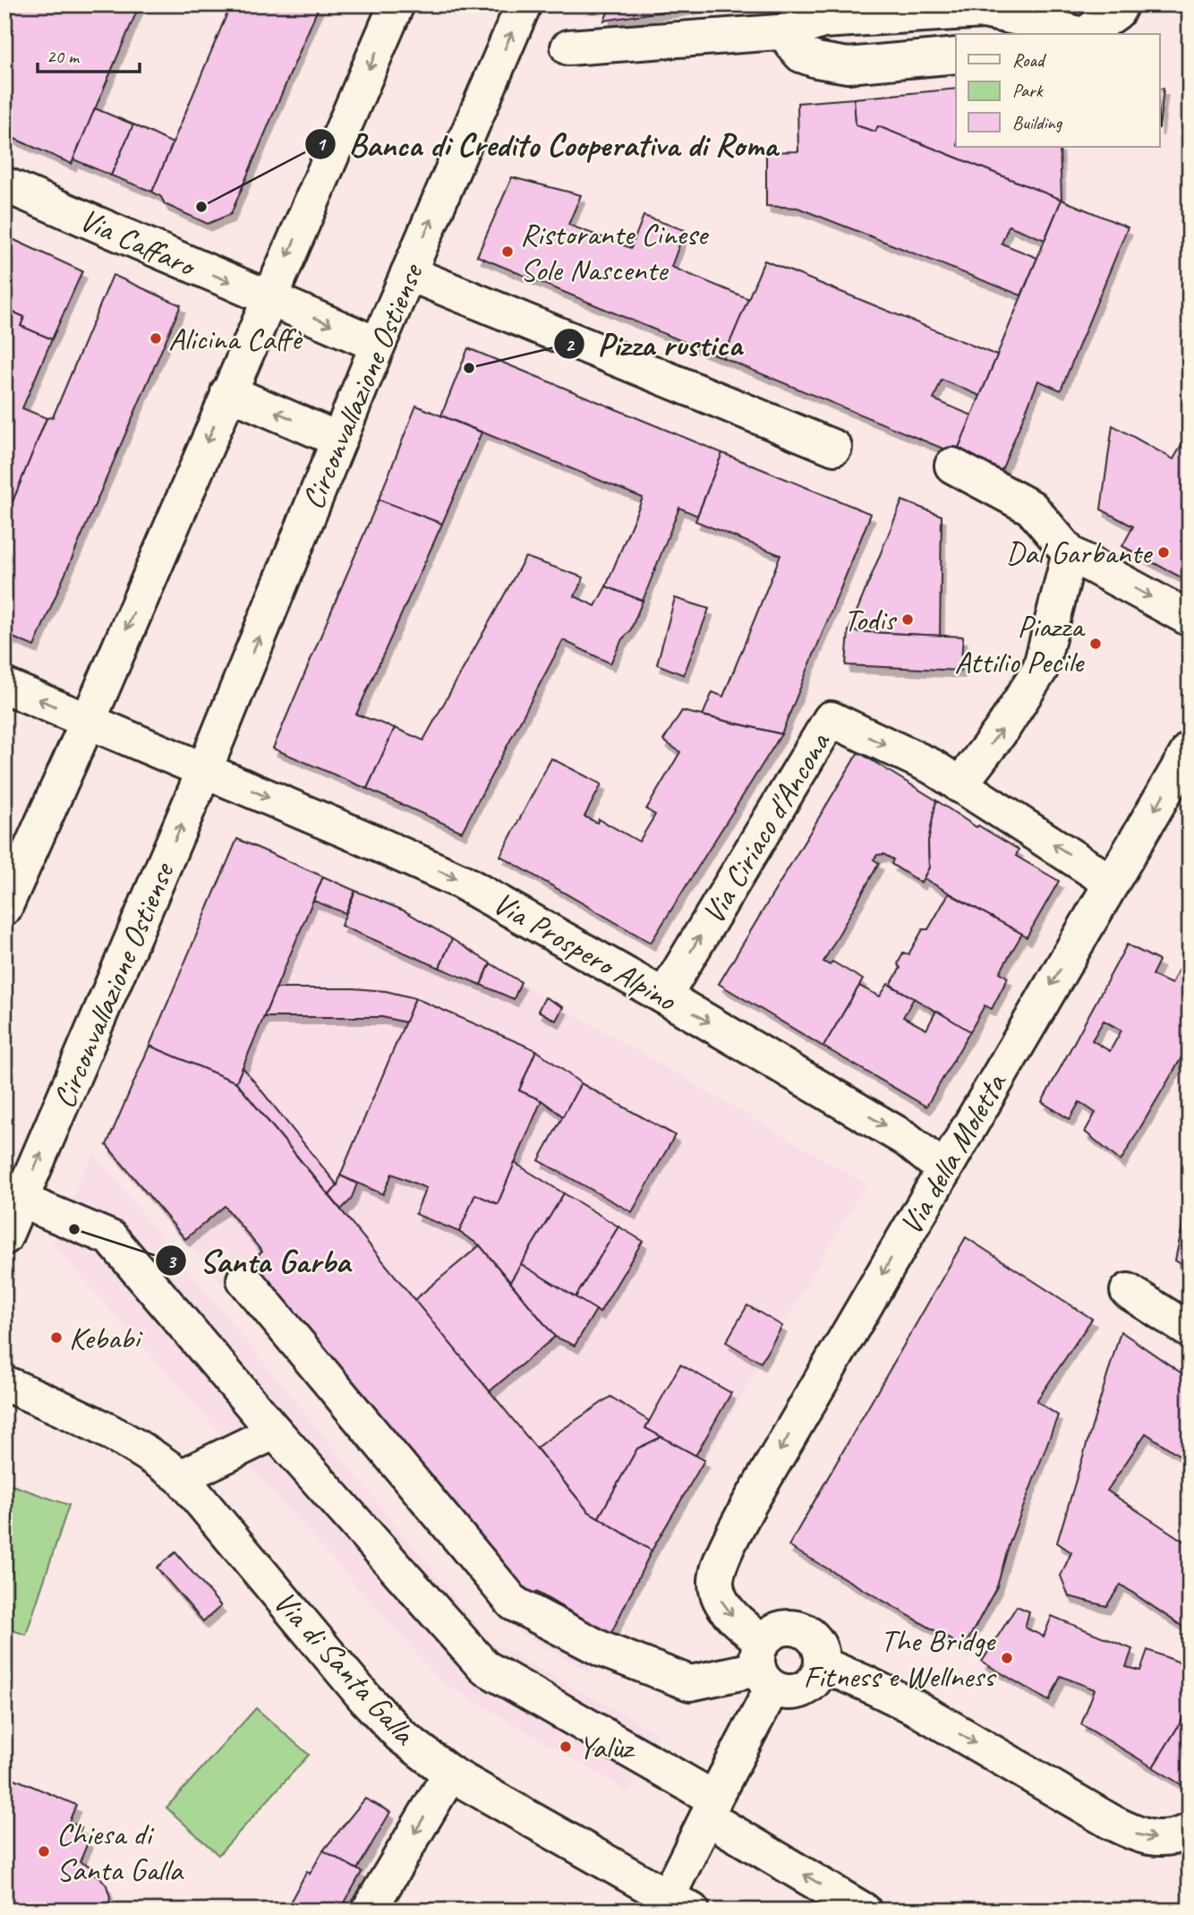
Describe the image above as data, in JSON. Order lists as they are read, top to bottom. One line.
{"streets":{"street":["Via Caffaro","Circonvallazione Ostiense","Via Ciriaco d'Ancona","Via Prospero Alpino","Via della Moletta","Via di Santa Galla"]},"crossings":[["Via Caffaro","Circonvallazione Ostiense"],["Circonvallazione Ostiense","Via Prospero Alpino"],["Via Ciriaco d'Ancona","Via Prospero Alpino"],["Via Prospero Alpino","Via della Moletta"]],"one_way":["Via Caffaro","Via Prospero Alpino","Via della Moletta"],"places":["Banca di Credito Cooperativa di Roma","Ristorante Cinese Sole Nascente","Alicina Caffè","Pizza rustica","Dal Garbante","Todis","Piazza Attilio Pecile","Santa Garba","Kebabi","The Bridge Fitness e Wellness","Yalùz","Chiesa di Santa Galla"],"legend":["Road","Park","Building"],"scale_bar":"20 m"}
